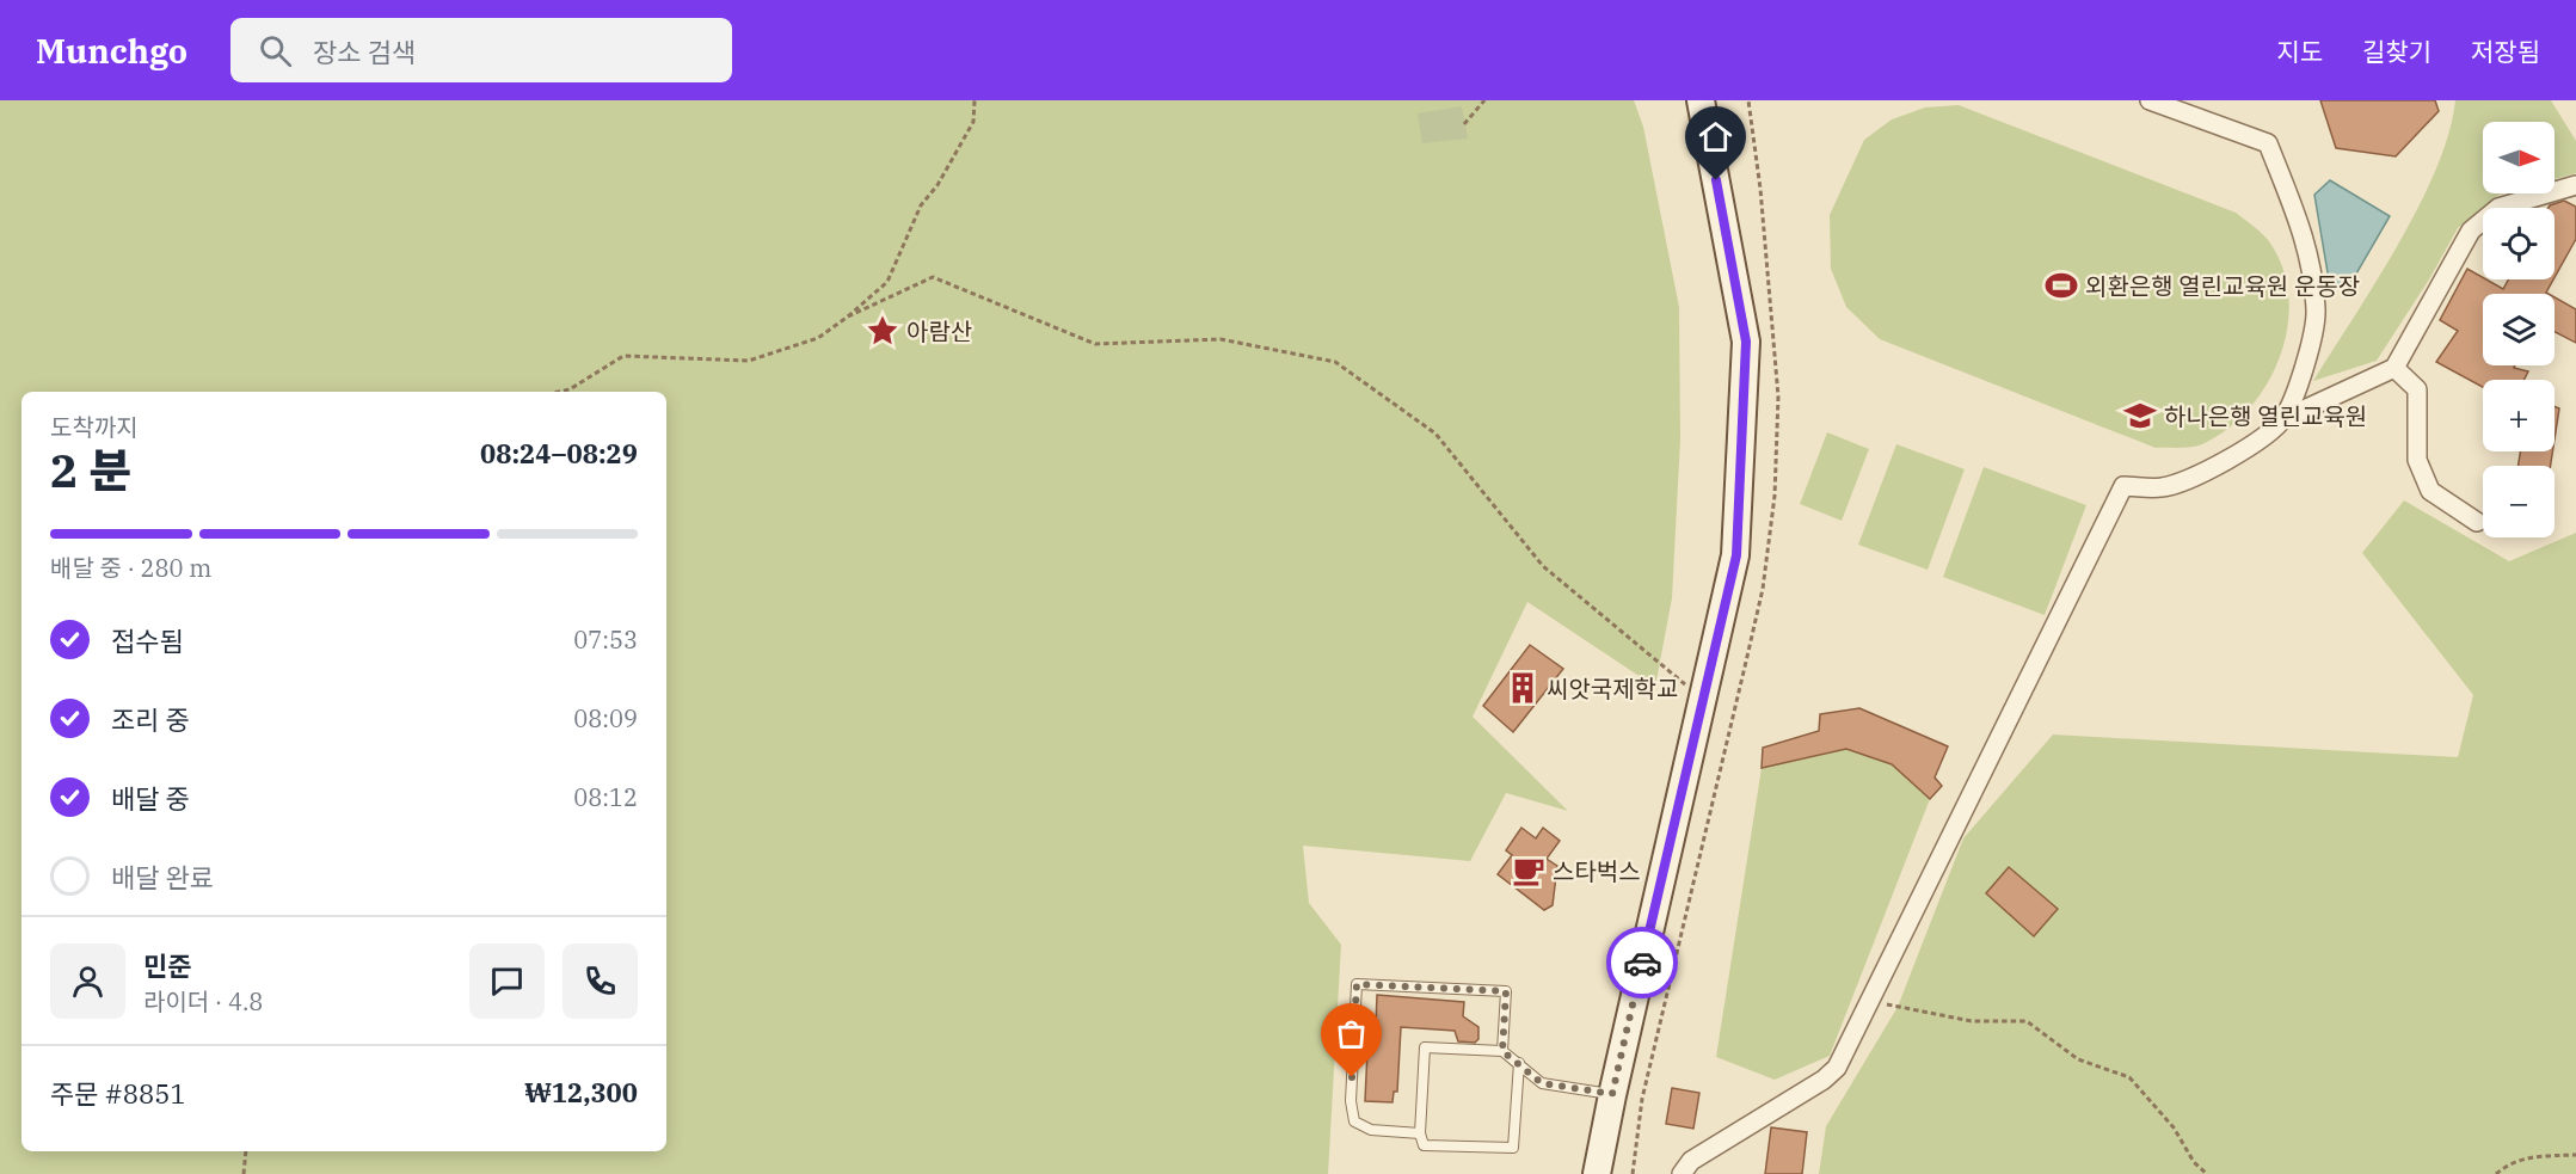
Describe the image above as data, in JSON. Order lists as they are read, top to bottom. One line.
{"places":{"sports":["외환은행 열린교육원 운동장"],"place":["아람산"],"school or university":["하나은행 열린교육원"],"building":["씨앗국제학교"],"cafe":["스타벅스"]},"north":"right","page":{"header":"Munchgo","search":"장소 검색","nav":["지도","길찾기","저장됨"],"map_buttons":["+","−"],"heading":["2 분","도착까지","08:24–08:29"],"panel":["민준","라이더 · 4.8","주문 #8851","₩12,300"],"bar":"배달 중 · 280 m","list":[["접수됨","07:53"],["조리 중","08:09"],["배달 중","08:12"],"배달 완료"]}}
